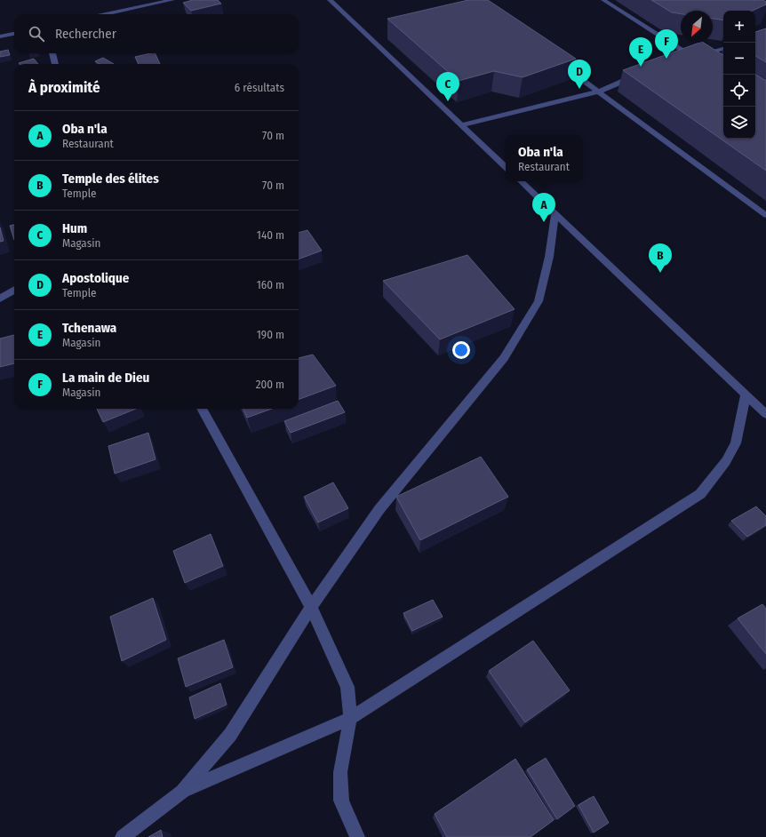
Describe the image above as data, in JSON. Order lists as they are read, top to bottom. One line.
{"north":"bottom left","page":{"map_buttons":["+","−"],"search":"Rechercher","pins":["F","E","D","C","A","B"],"heading":["À proximité","6 résultats"],"list":[{"mark":"A","name":"Oba n'la","note":"Restaurant","value":"70 m"},{"mark":"B","name":"Temple des élites","note":"Temple","value":"70 m"},{"mark":"C","name":"Hum","note":"Magasin","value":"140 m"},{"mark":"D","name":"Apostolique","note":"Temple","value":"160 m"},{"mark":"E","name":"Tchenawa","note":"Magasin","value":"190 m"},{"mark":"F","name":"La main de Dieu","note":"Magasin","value":"200 m"}],"popup":["Oba n'la","Restaurant"]}}
